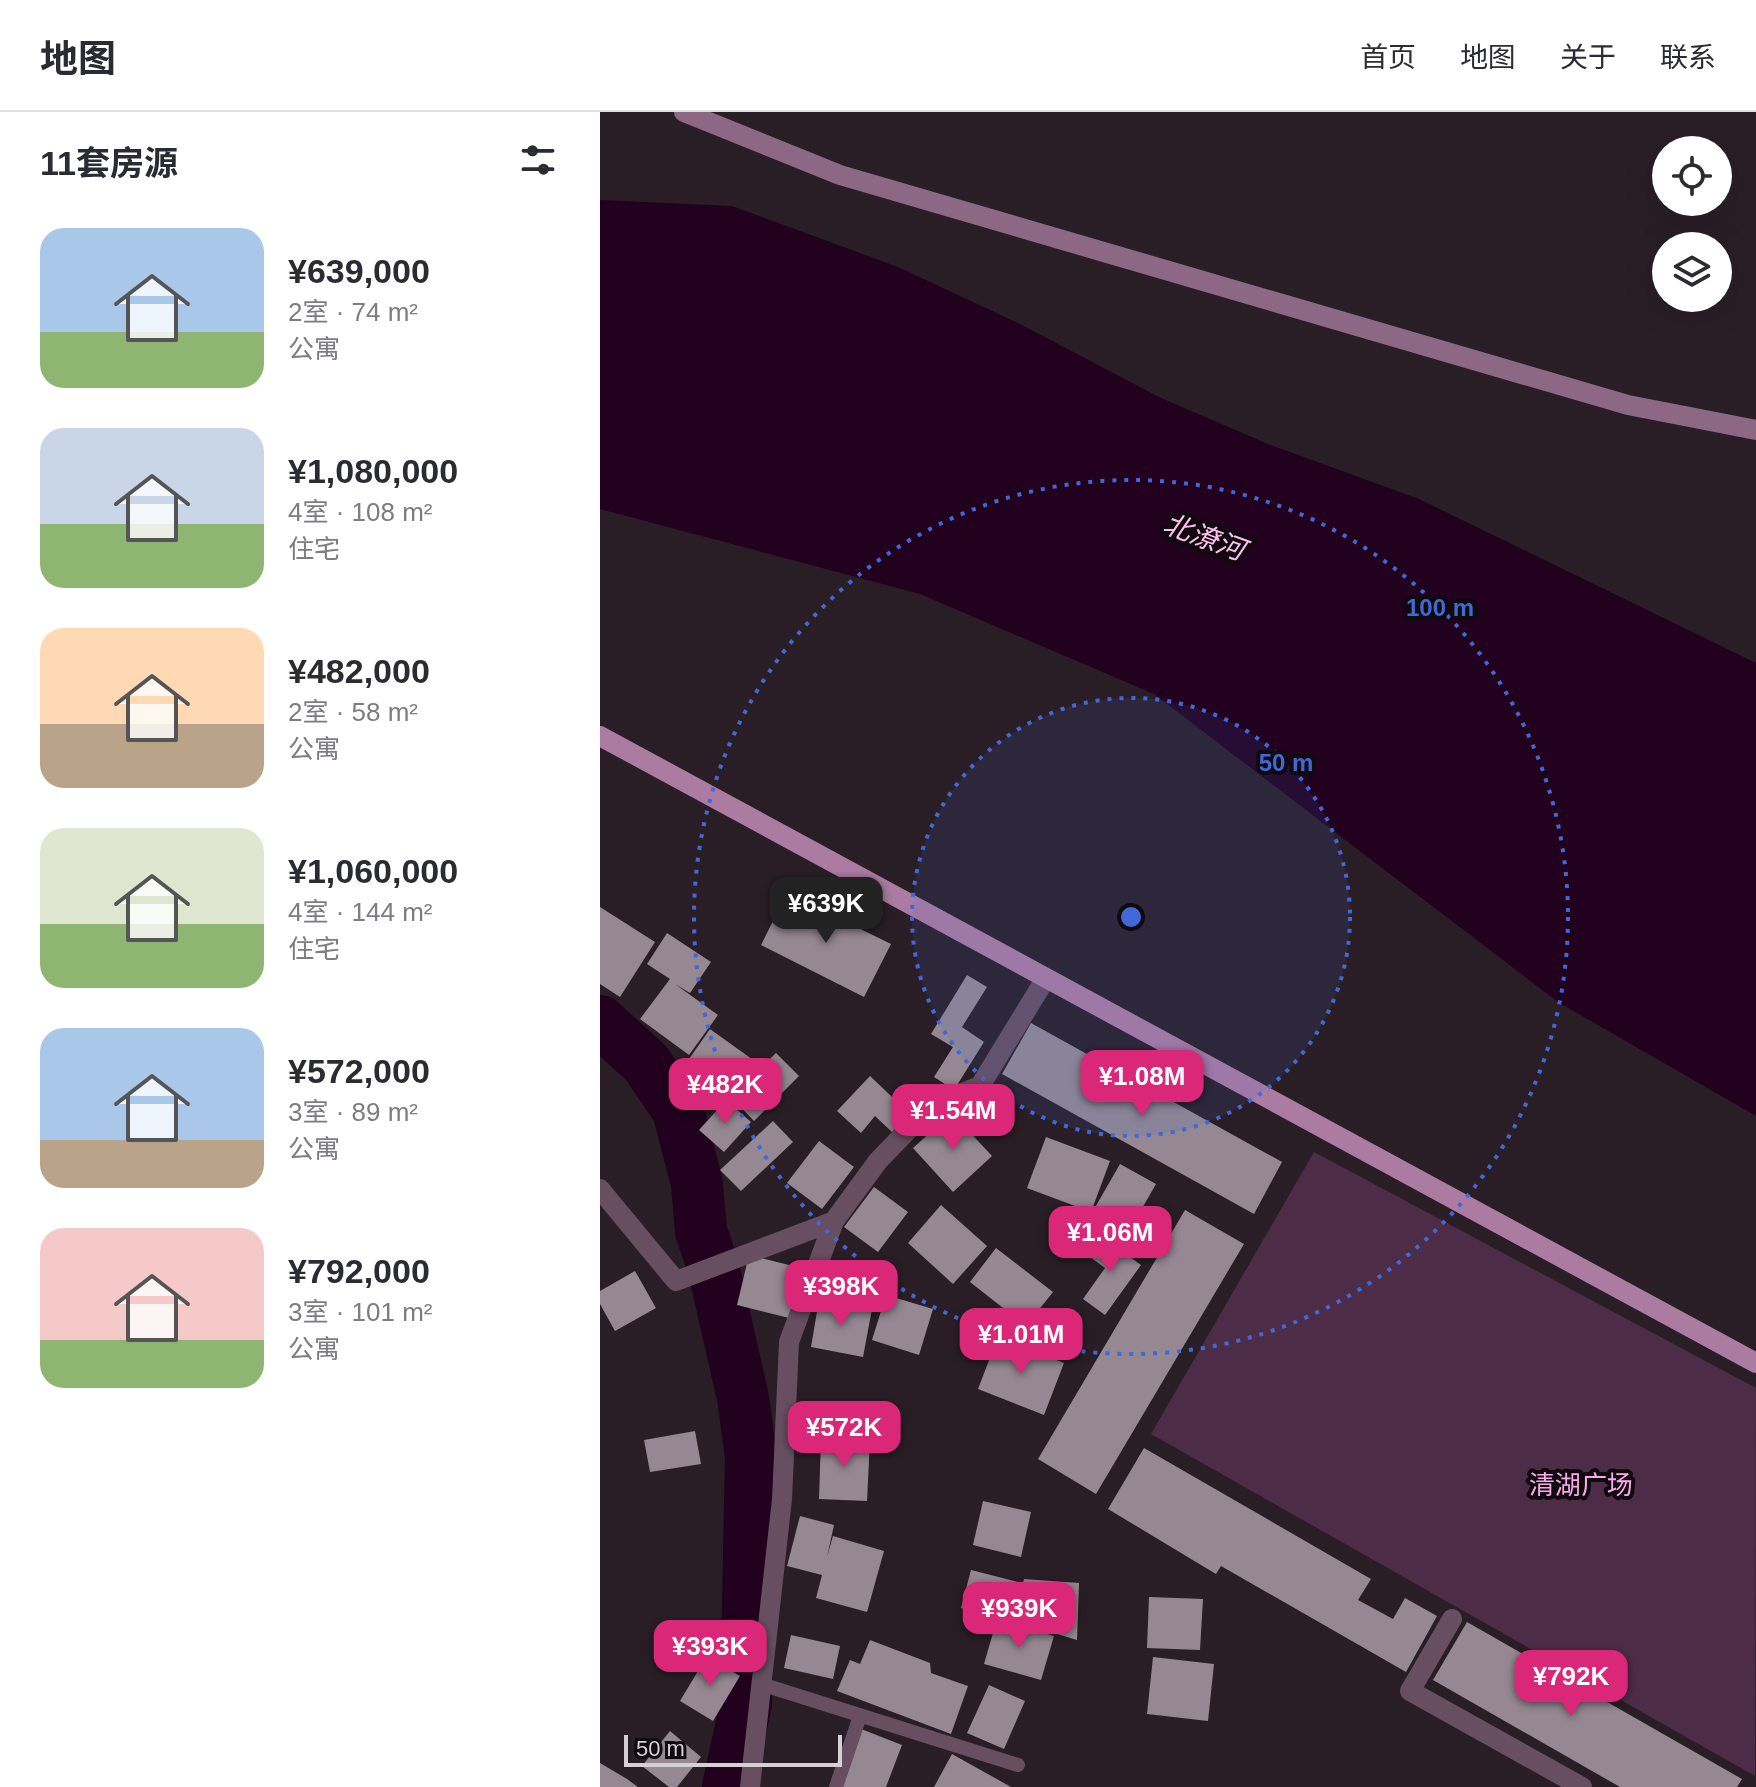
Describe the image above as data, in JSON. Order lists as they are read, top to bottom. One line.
{"water":["北潦河"],"parks":["清湖广场"],"scale_bar":"50 m","page":{"header":"地图","nav":["首页","地图","关于","联系"],"heading":"11套房源","list":[{"name":"¥639,000","note":"2室 · 74 m² · 公寓"},{"name":"¥1,080,000","note":"4室 · 108 m² · 住宅"},{"name":"¥482,000","note":"2室 · 58 m² · 公寓"},{"name":"¥1,060,000","note":"4室 · 144 m² · 住宅"},{"name":"¥572,000","note":"3室 · 89 m² · 公寓"},{"name":"¥792,000","note":"3室 · 101 m² · 公寓"}],"price":["¥639K","¥1.08M","¥482K","¥1.54M","¥1.06M","¥398K","¥1.01M","¥572K","¥939K","¥393K","¥792K"],"scale":"50 m"},"rings":["100 m","50 m"]}
